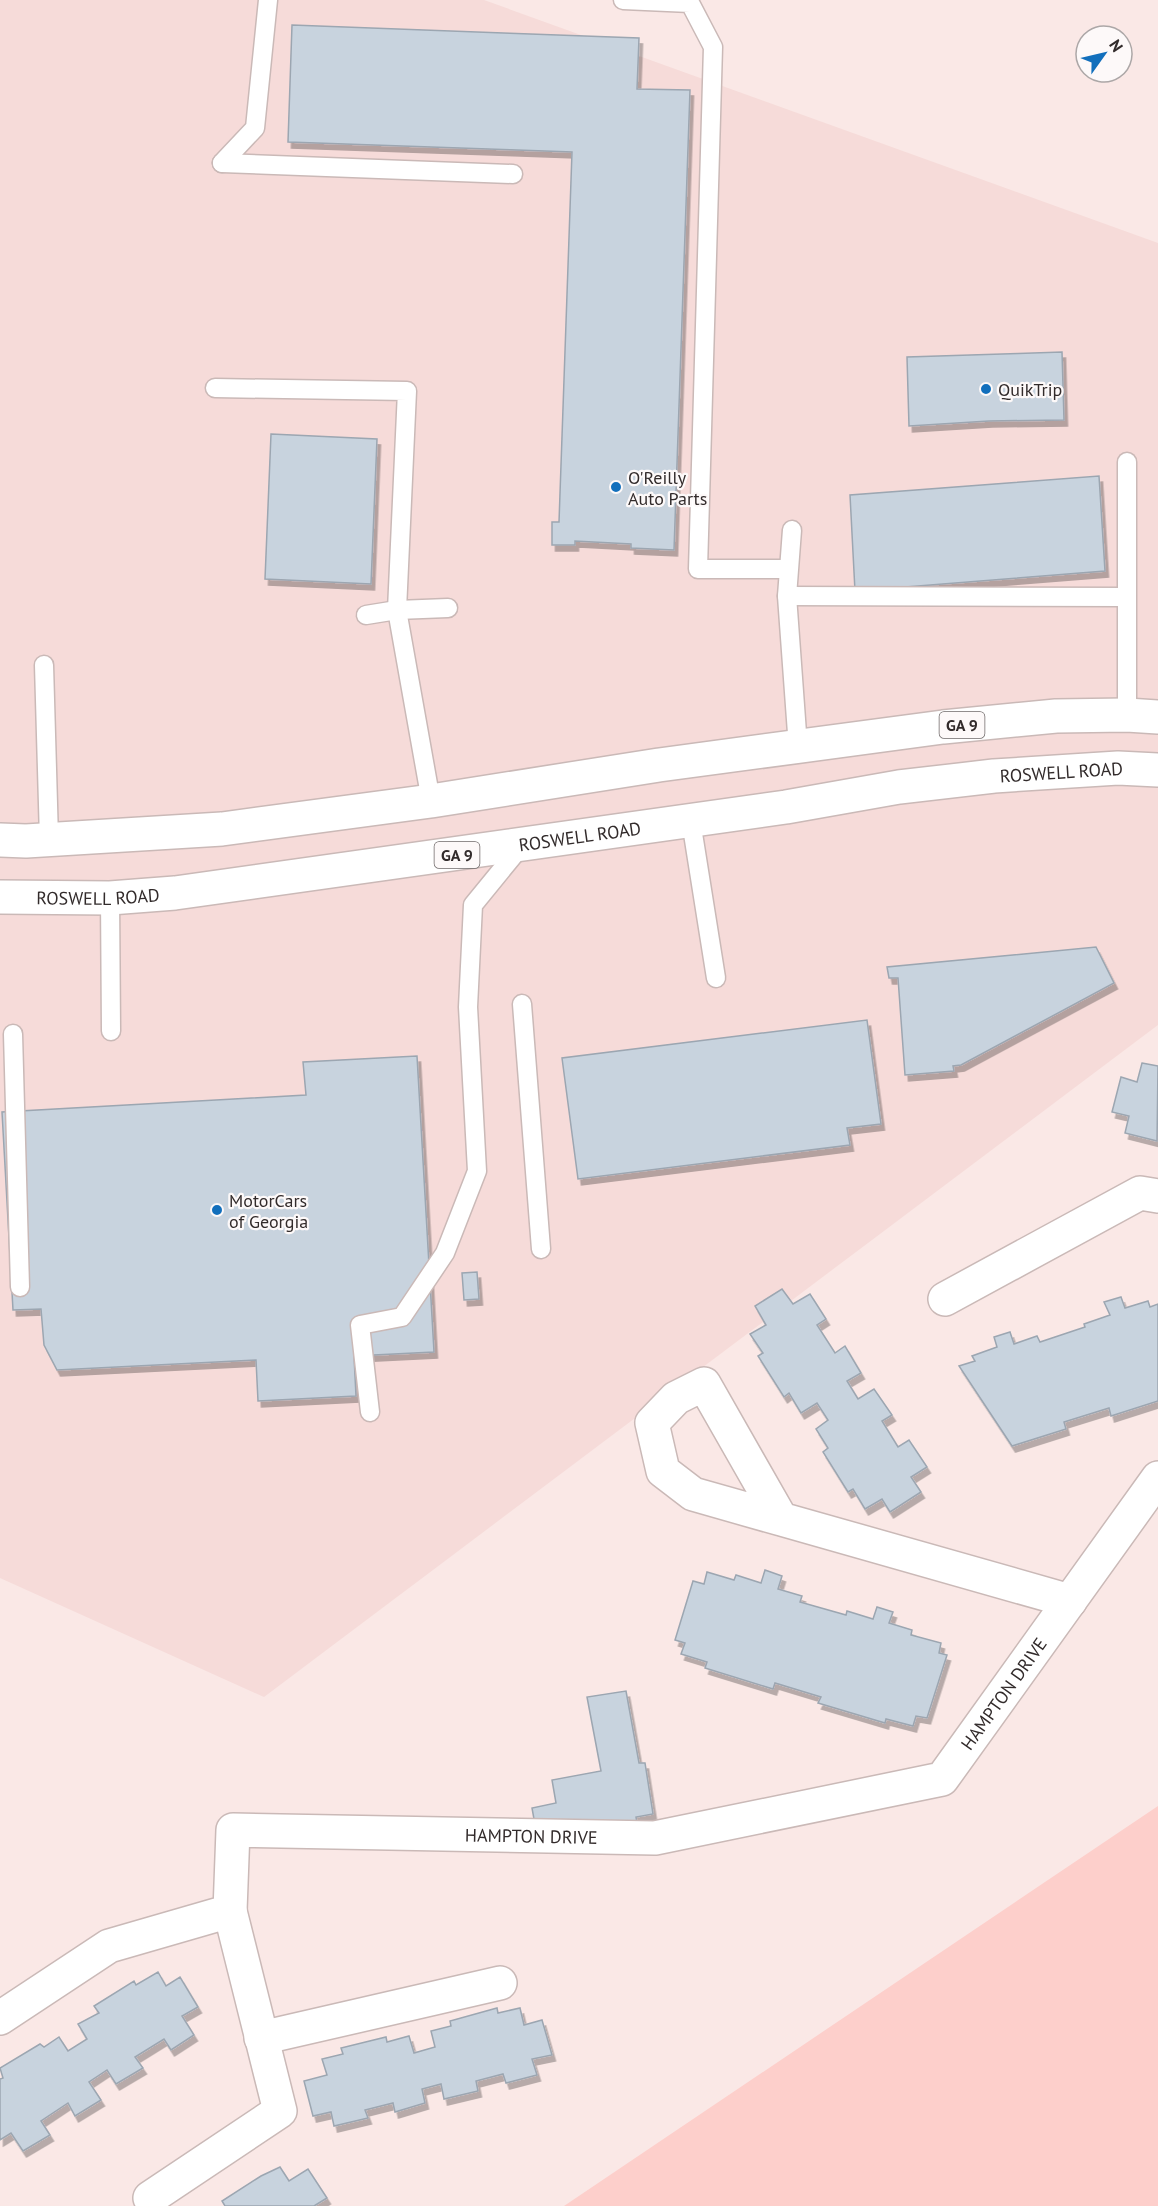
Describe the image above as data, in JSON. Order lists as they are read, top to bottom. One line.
{"streets":{"street":["GA 9","ROSWELL ROAD","HAMPTON DRIVE"]},"places":["QuikTrip","O'Reilly Auto Parts","MotorCars of Georgia"],"north":"top right"}
